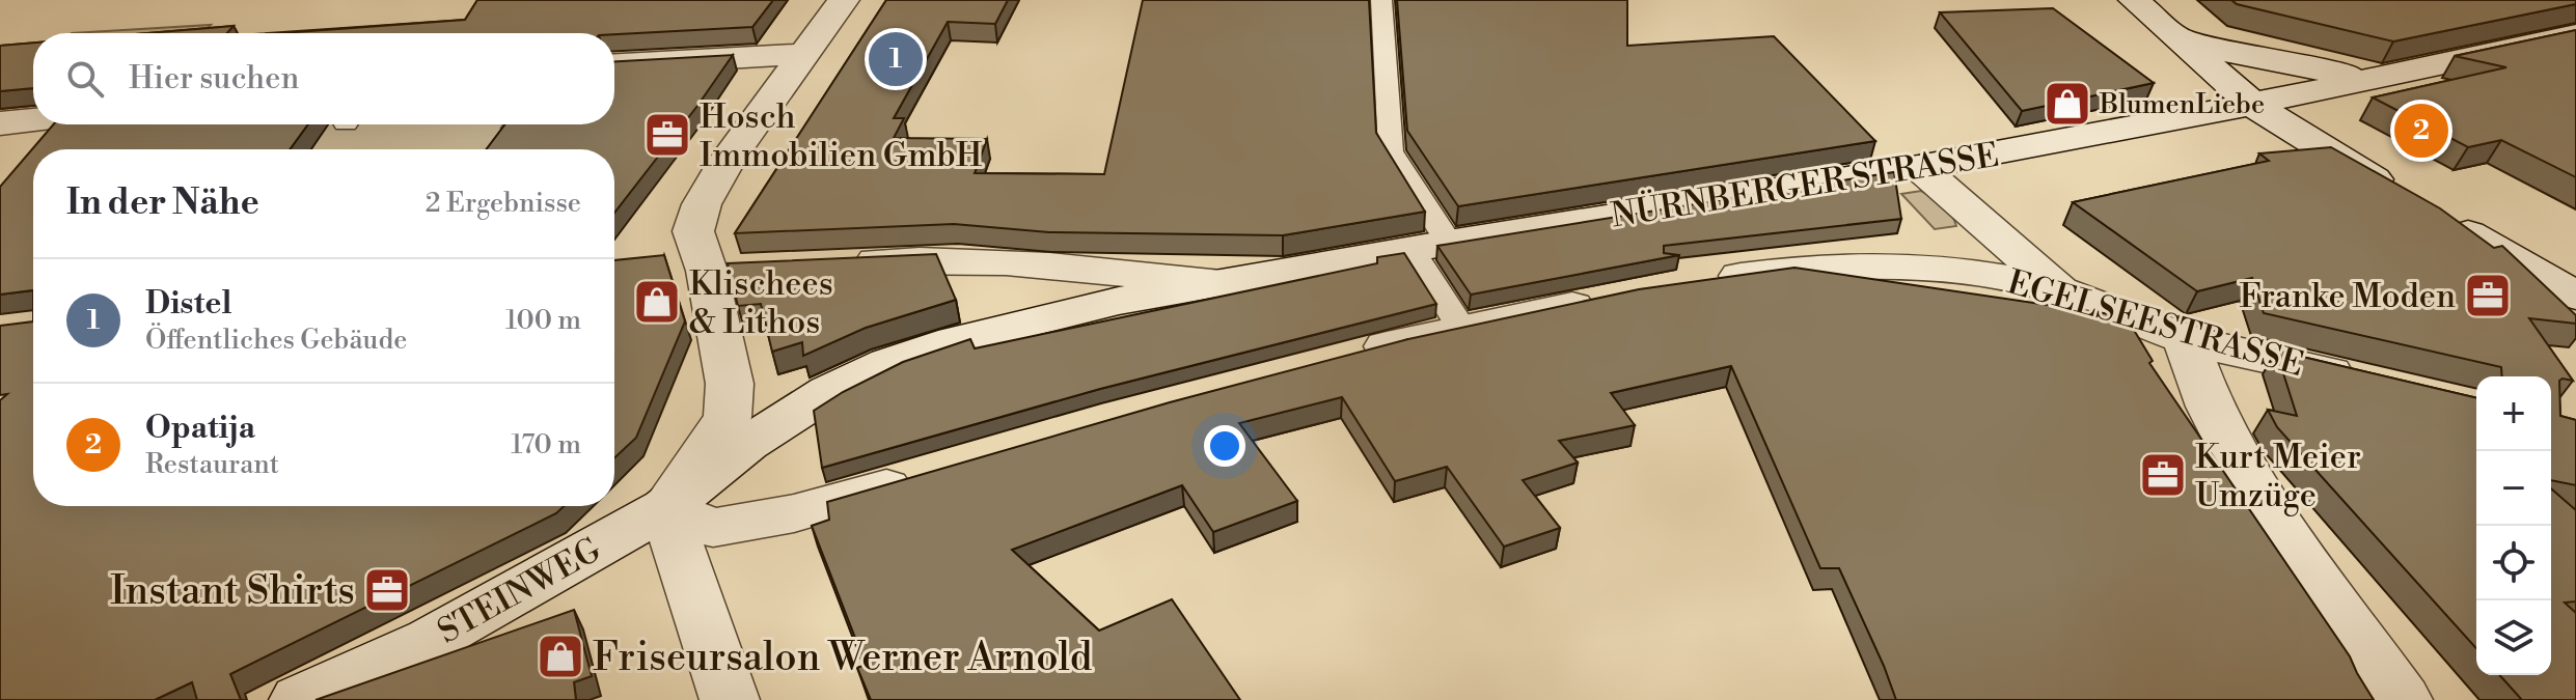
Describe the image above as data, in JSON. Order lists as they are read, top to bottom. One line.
{"streets":{"street":["NÜRNBERGER STRASSE","EGELSEESTRASSE","STEINWEG"]},"crossings":[["NÜRNBERGER STRASSE","STEINWEG"]],"places":{"shop":["BlumenLiebe","Klischees & Lithos","Friseursalon Werner Arnold"],"office":["Hosch Immobilien GmbH","Franke Moden","Kurt Meier Umzüge","Instant Shirts"]},"page":{"pins":["1","2"],"search":"Hier suchen","heading":["In der Nähe","2 Ergebnisse"],"list":[{"mark":"1","name":"Distel","note":"Öffentliches Gebäude","value":"100 m"},{"mark":"2","name":"Opatija","note":"Restaurant","value":"170 m"}],"map_buttons":["+","−"]}}
